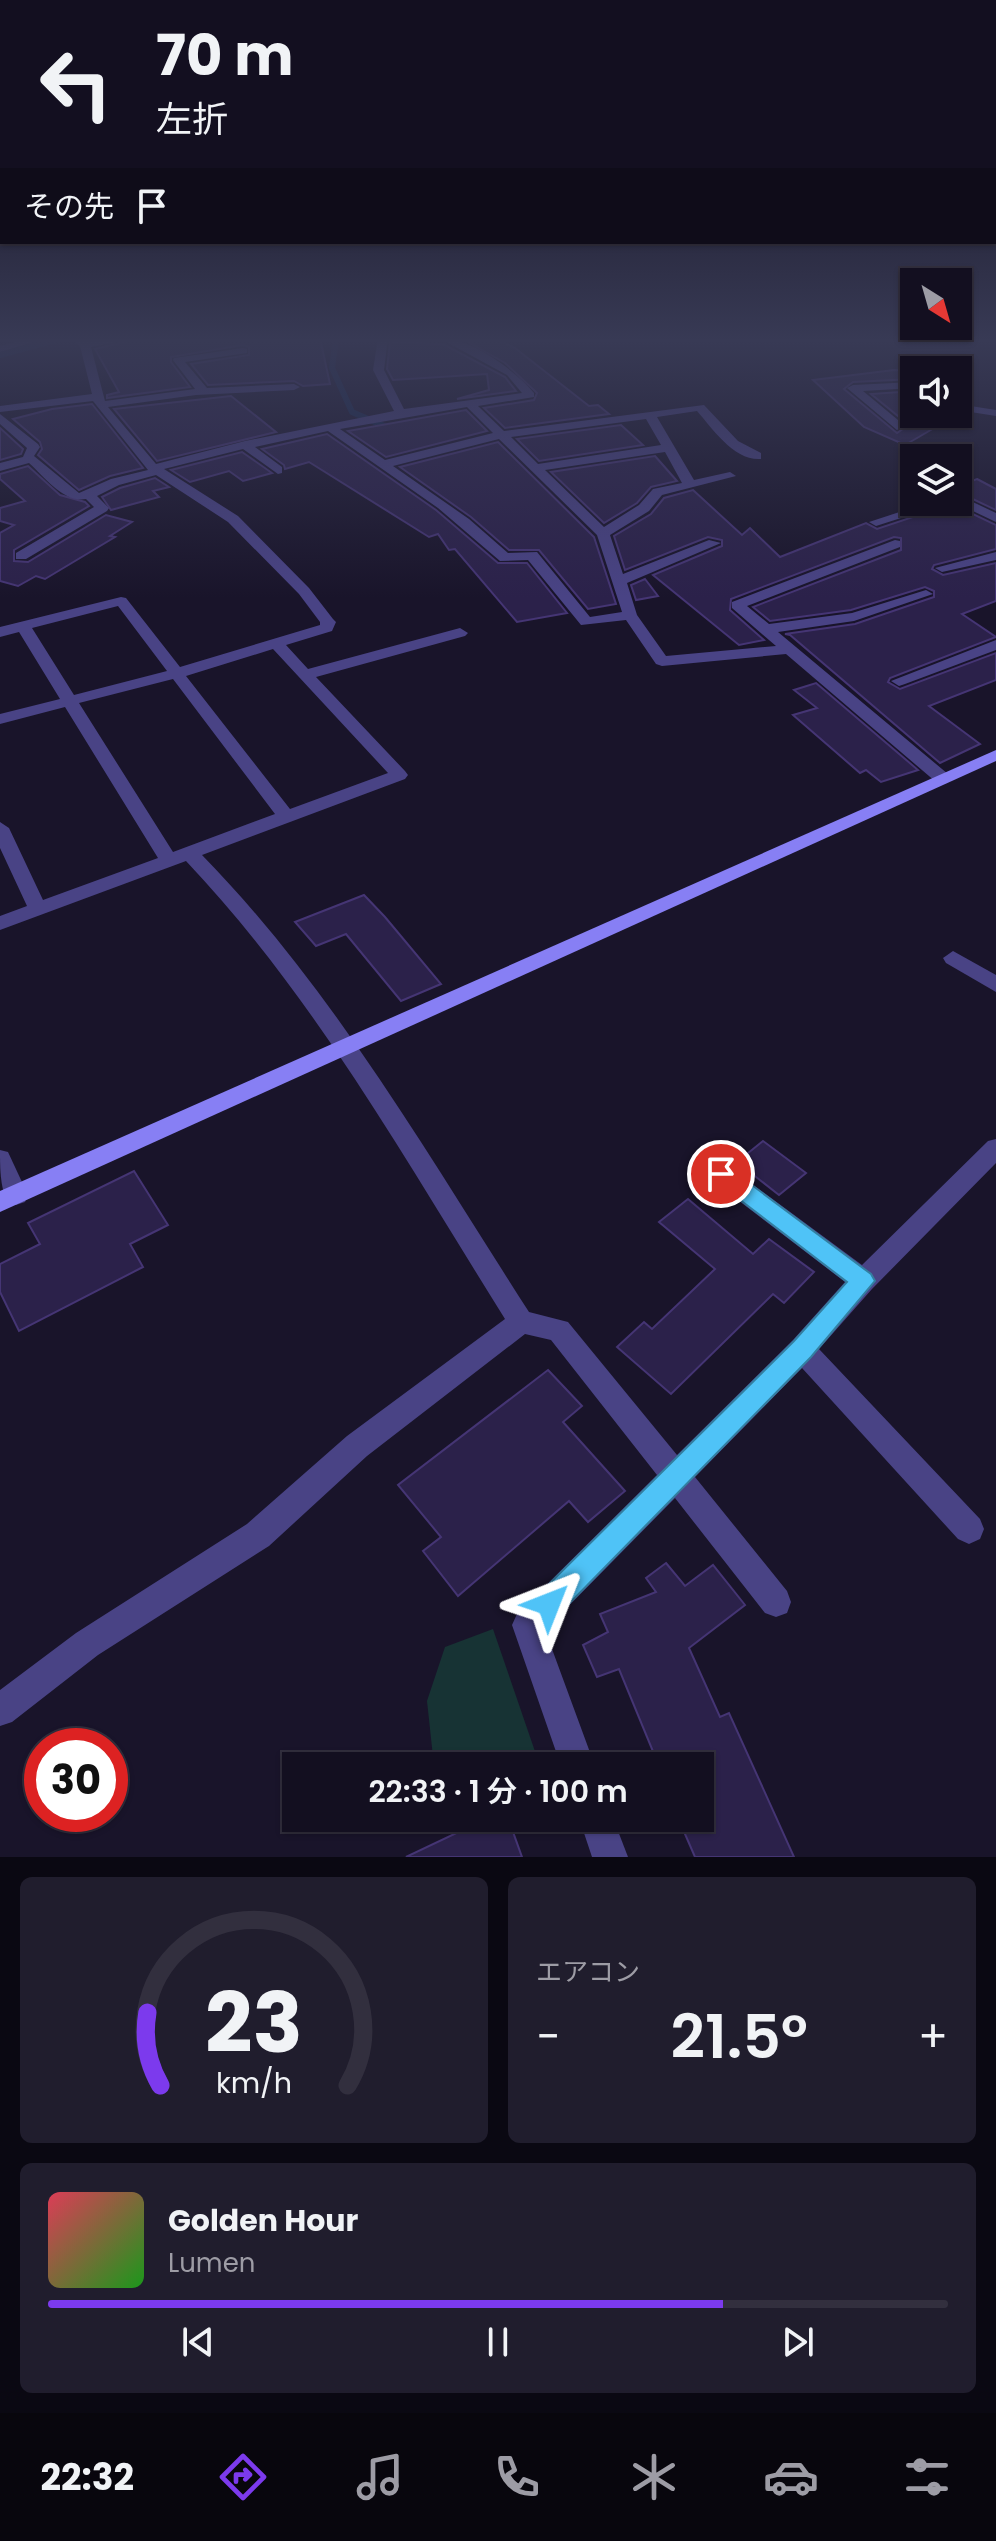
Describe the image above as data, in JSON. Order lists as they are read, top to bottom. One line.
{"north":"bottom right","page":{"turn":["70 m","左折"],"then":"その先","limit":"30","trip":"22:33 · 1 分 · 100 m","tile":"エアコン","heat":["−","21.5°","+"],"song":["Golden Hour","Lumen"],"tabs":"22:32","gauge":["23","km/h"]}}
